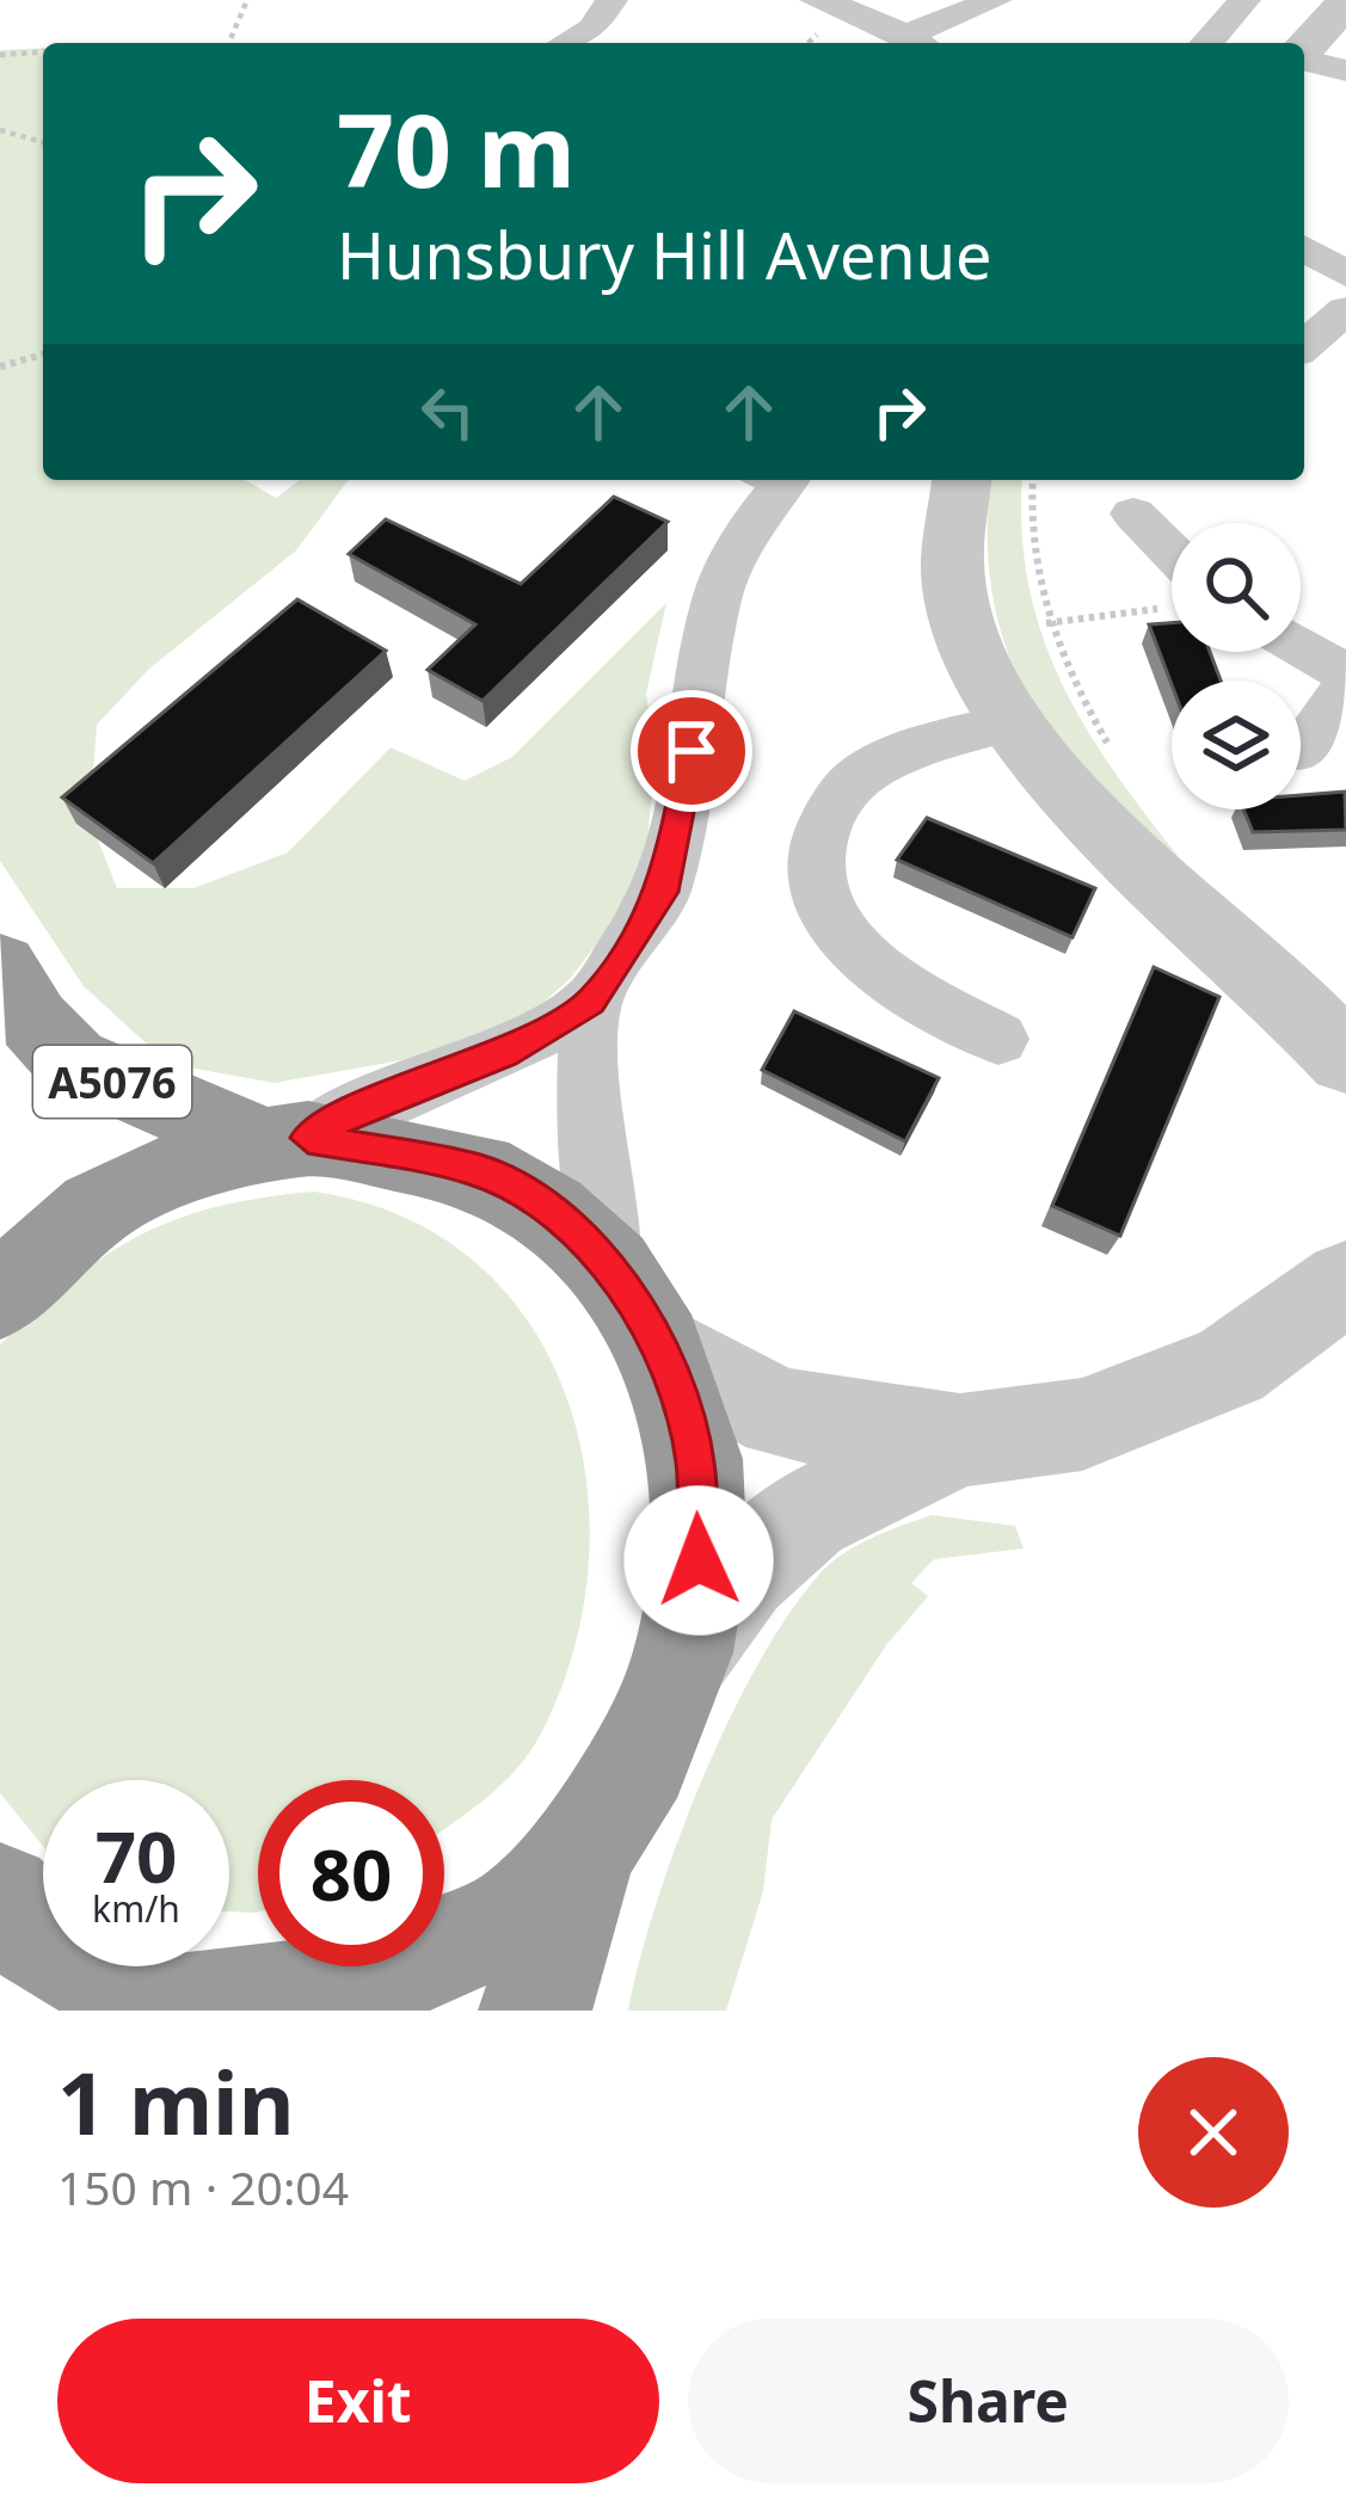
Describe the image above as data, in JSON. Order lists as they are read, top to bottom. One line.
{"streets":{"highway":["A5076"]},"page":{"turn":["70 m","Hunsbury Hill Avenue"],"speed":"70 km/h","limit":"80","heading":["1 min","150 m · 20:04"],"buttons":["Exit","Share"]}}
